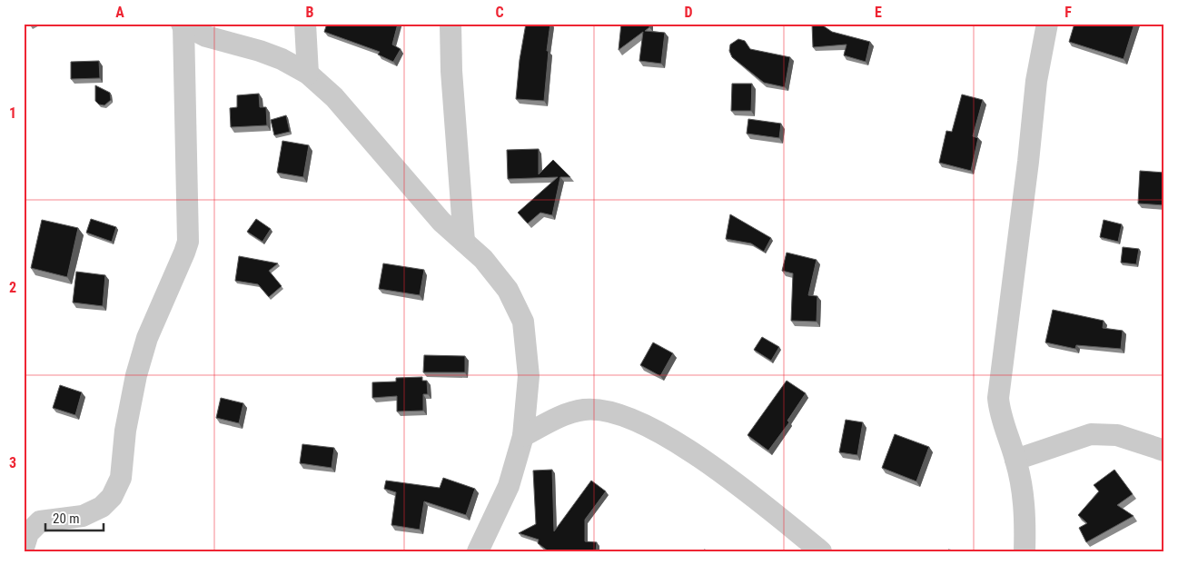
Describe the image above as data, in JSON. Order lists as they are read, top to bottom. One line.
{"scale_bar":"20 m","grid":{"columns":["A","B","C","D","E","F"],"rows":["1","2","3"]}}
